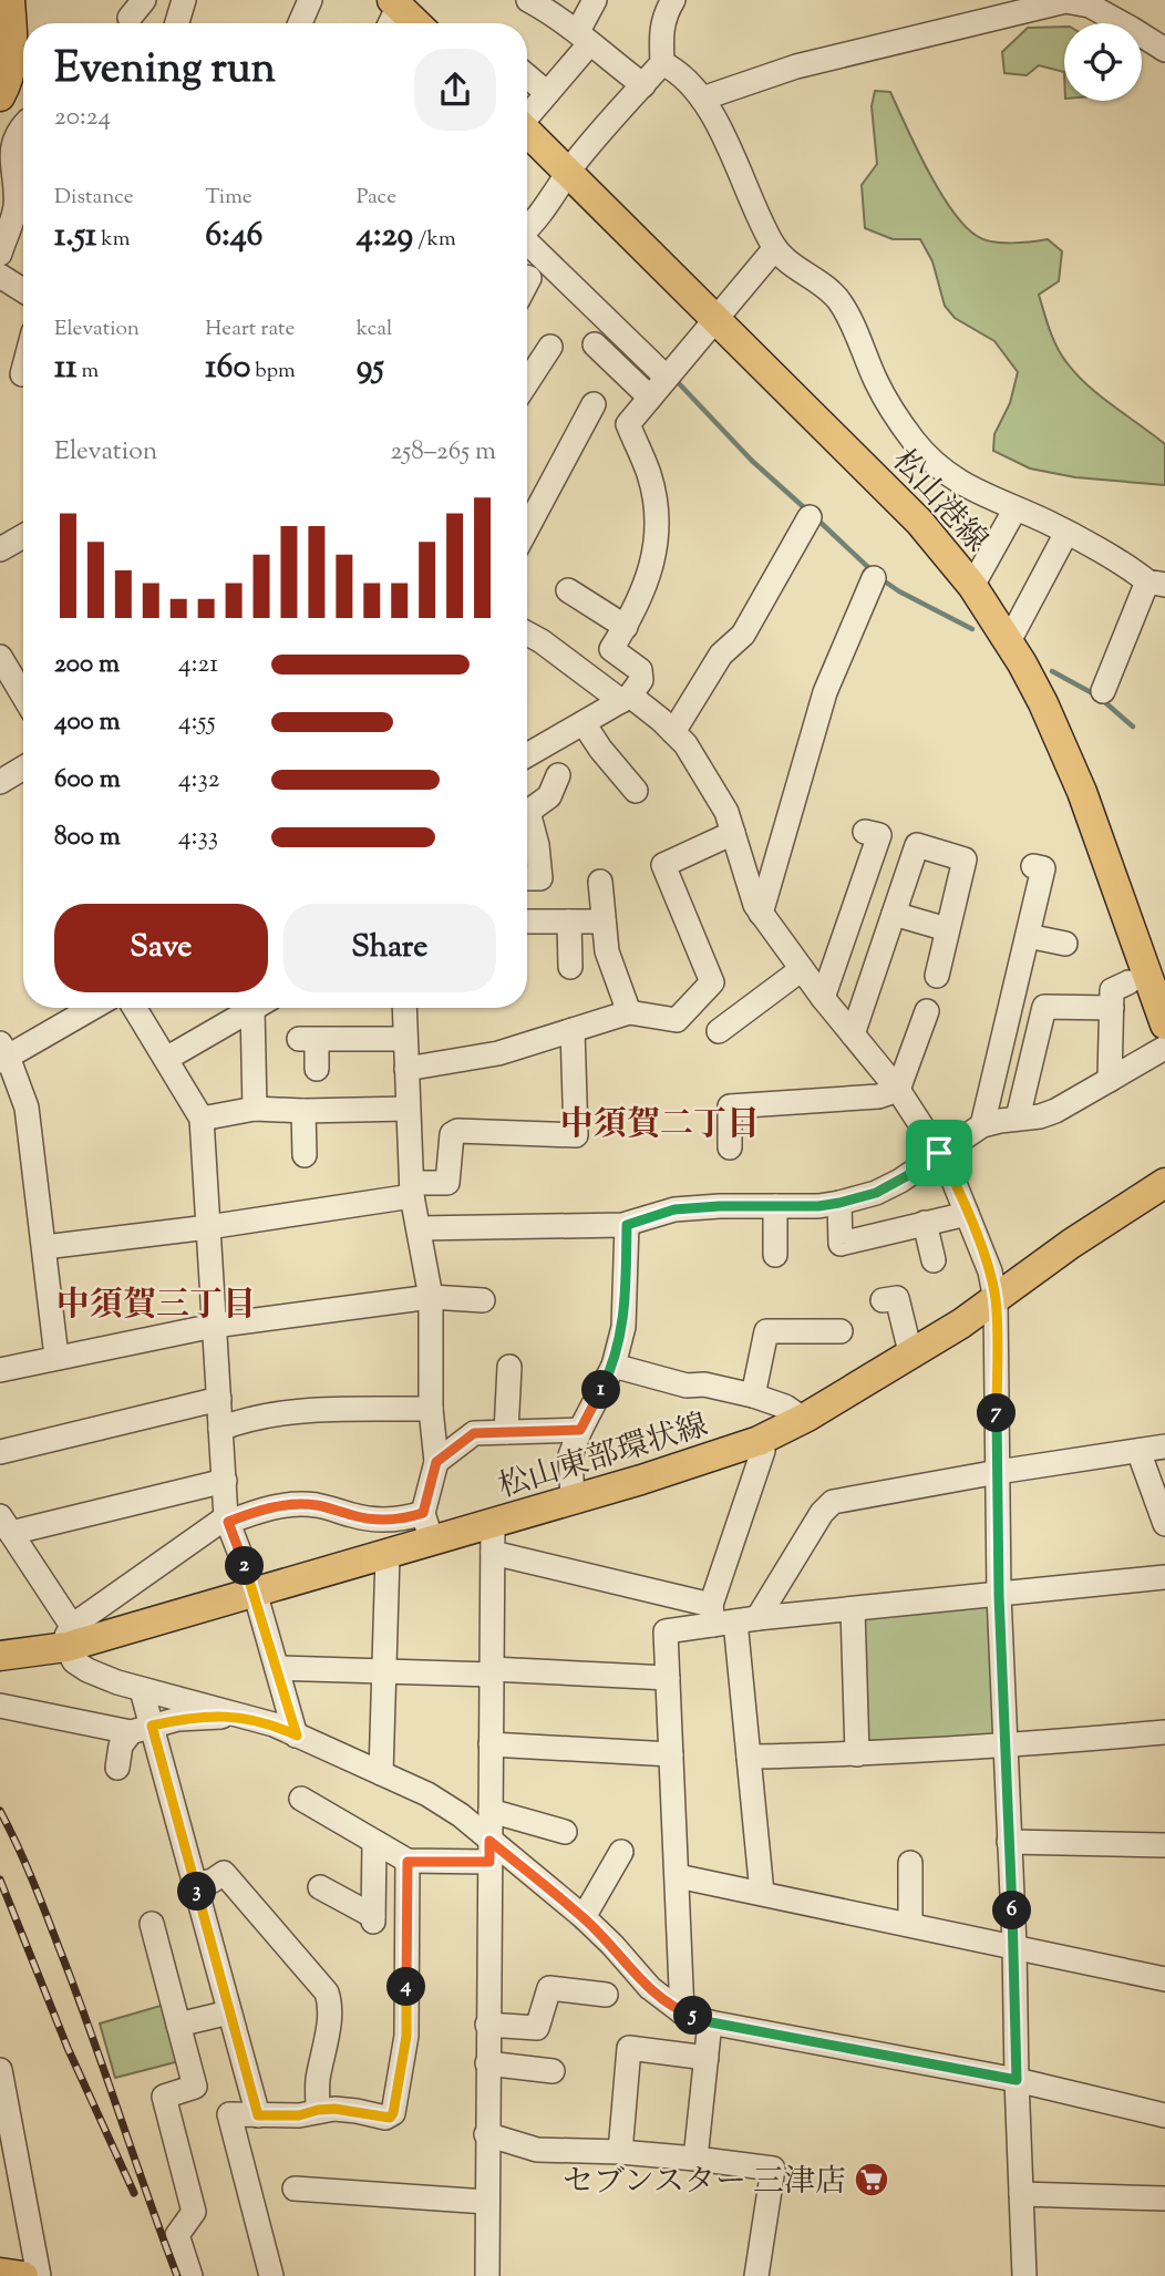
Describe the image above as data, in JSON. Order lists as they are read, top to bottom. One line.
{"streets":{"main road":["松山港線","松山東部環状線"]},"districts":["中須賀二丁目","中須賀三丁目"],"places":{"supermarket":["セブンスター 三津店"]},"page":{"heading":["Evening run","20:24"],"stats":[["Distance","1.51 km"],["Time","6:46"],["Pace","4:29 /km"],["Elevation","11 m"],["Heart rate","160 bpm"],["kcal","95"]],"chart":["Elevation","258–265 m"],"list":[{"name":"200 m","note":"4:21"},{"name":"400 m","note":"4:55"},{"name":"600 m","note":"4:32"},{"name":"800 m","note":"4:33"}],"buttons":["Save","Share"],"pins":["1","7","2","3","6","4","5"]}}
